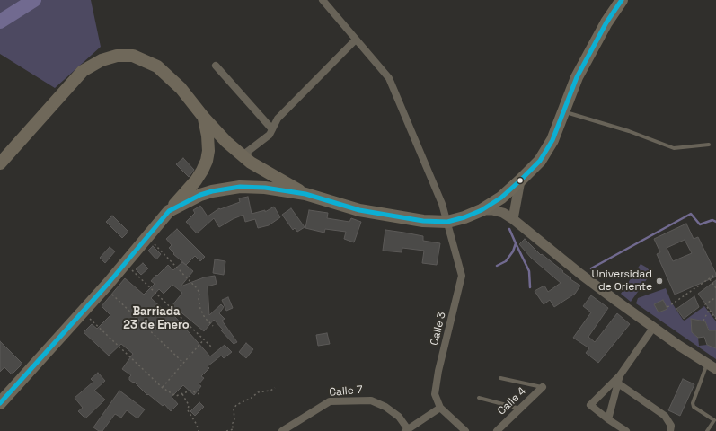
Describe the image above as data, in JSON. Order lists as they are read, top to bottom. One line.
{"streets":{"street":["Calle 3","Calle 7","Calle 4"]},"districts":["Barriada 23 de Enero"],"places":["Universidad de Oriente"]}
